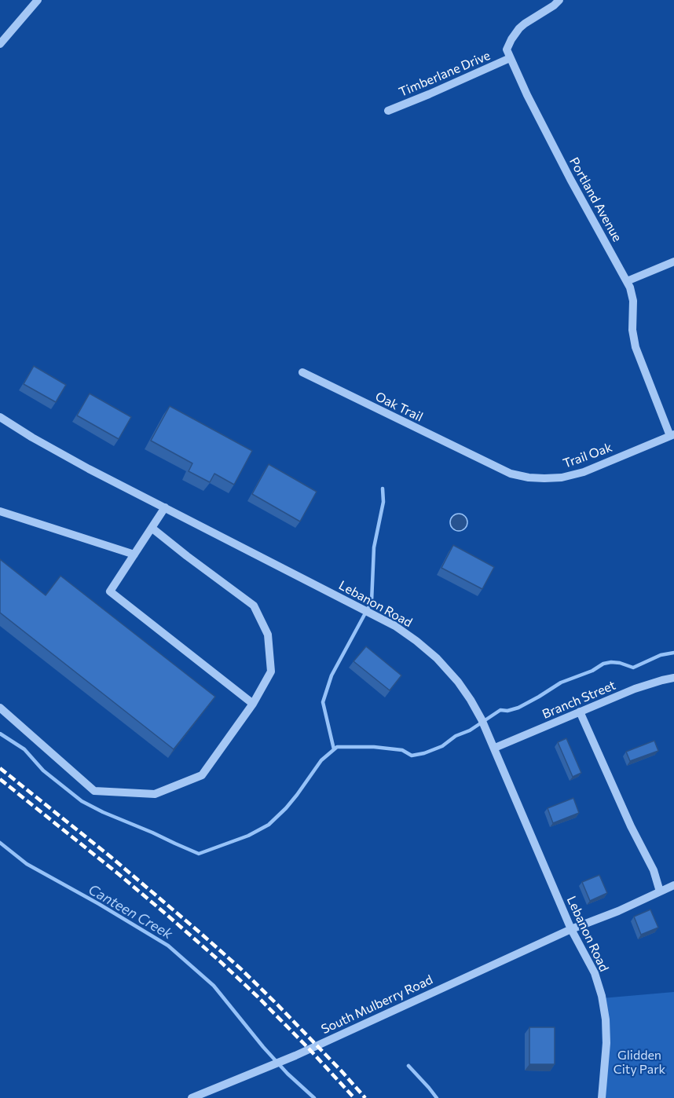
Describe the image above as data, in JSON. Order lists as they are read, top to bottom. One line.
{"streets":{"street":["Timberlane Drive","Portland Avenue","Oak Trail","Trail Oak","Lebanon Road","Branch Street","South Mulberry Road"]},"crossings":[["Timberlane Drive","Portland Avenue"],["Portland Avenue","Trail Oak"],["Oak Trail","Trail Oak"],["Lebanon Road","Branch Street"],["Lebanon Road","South Mulberry Road"]],"water":["Canteen Creek"],"parks":["Glidden City Park"]}
